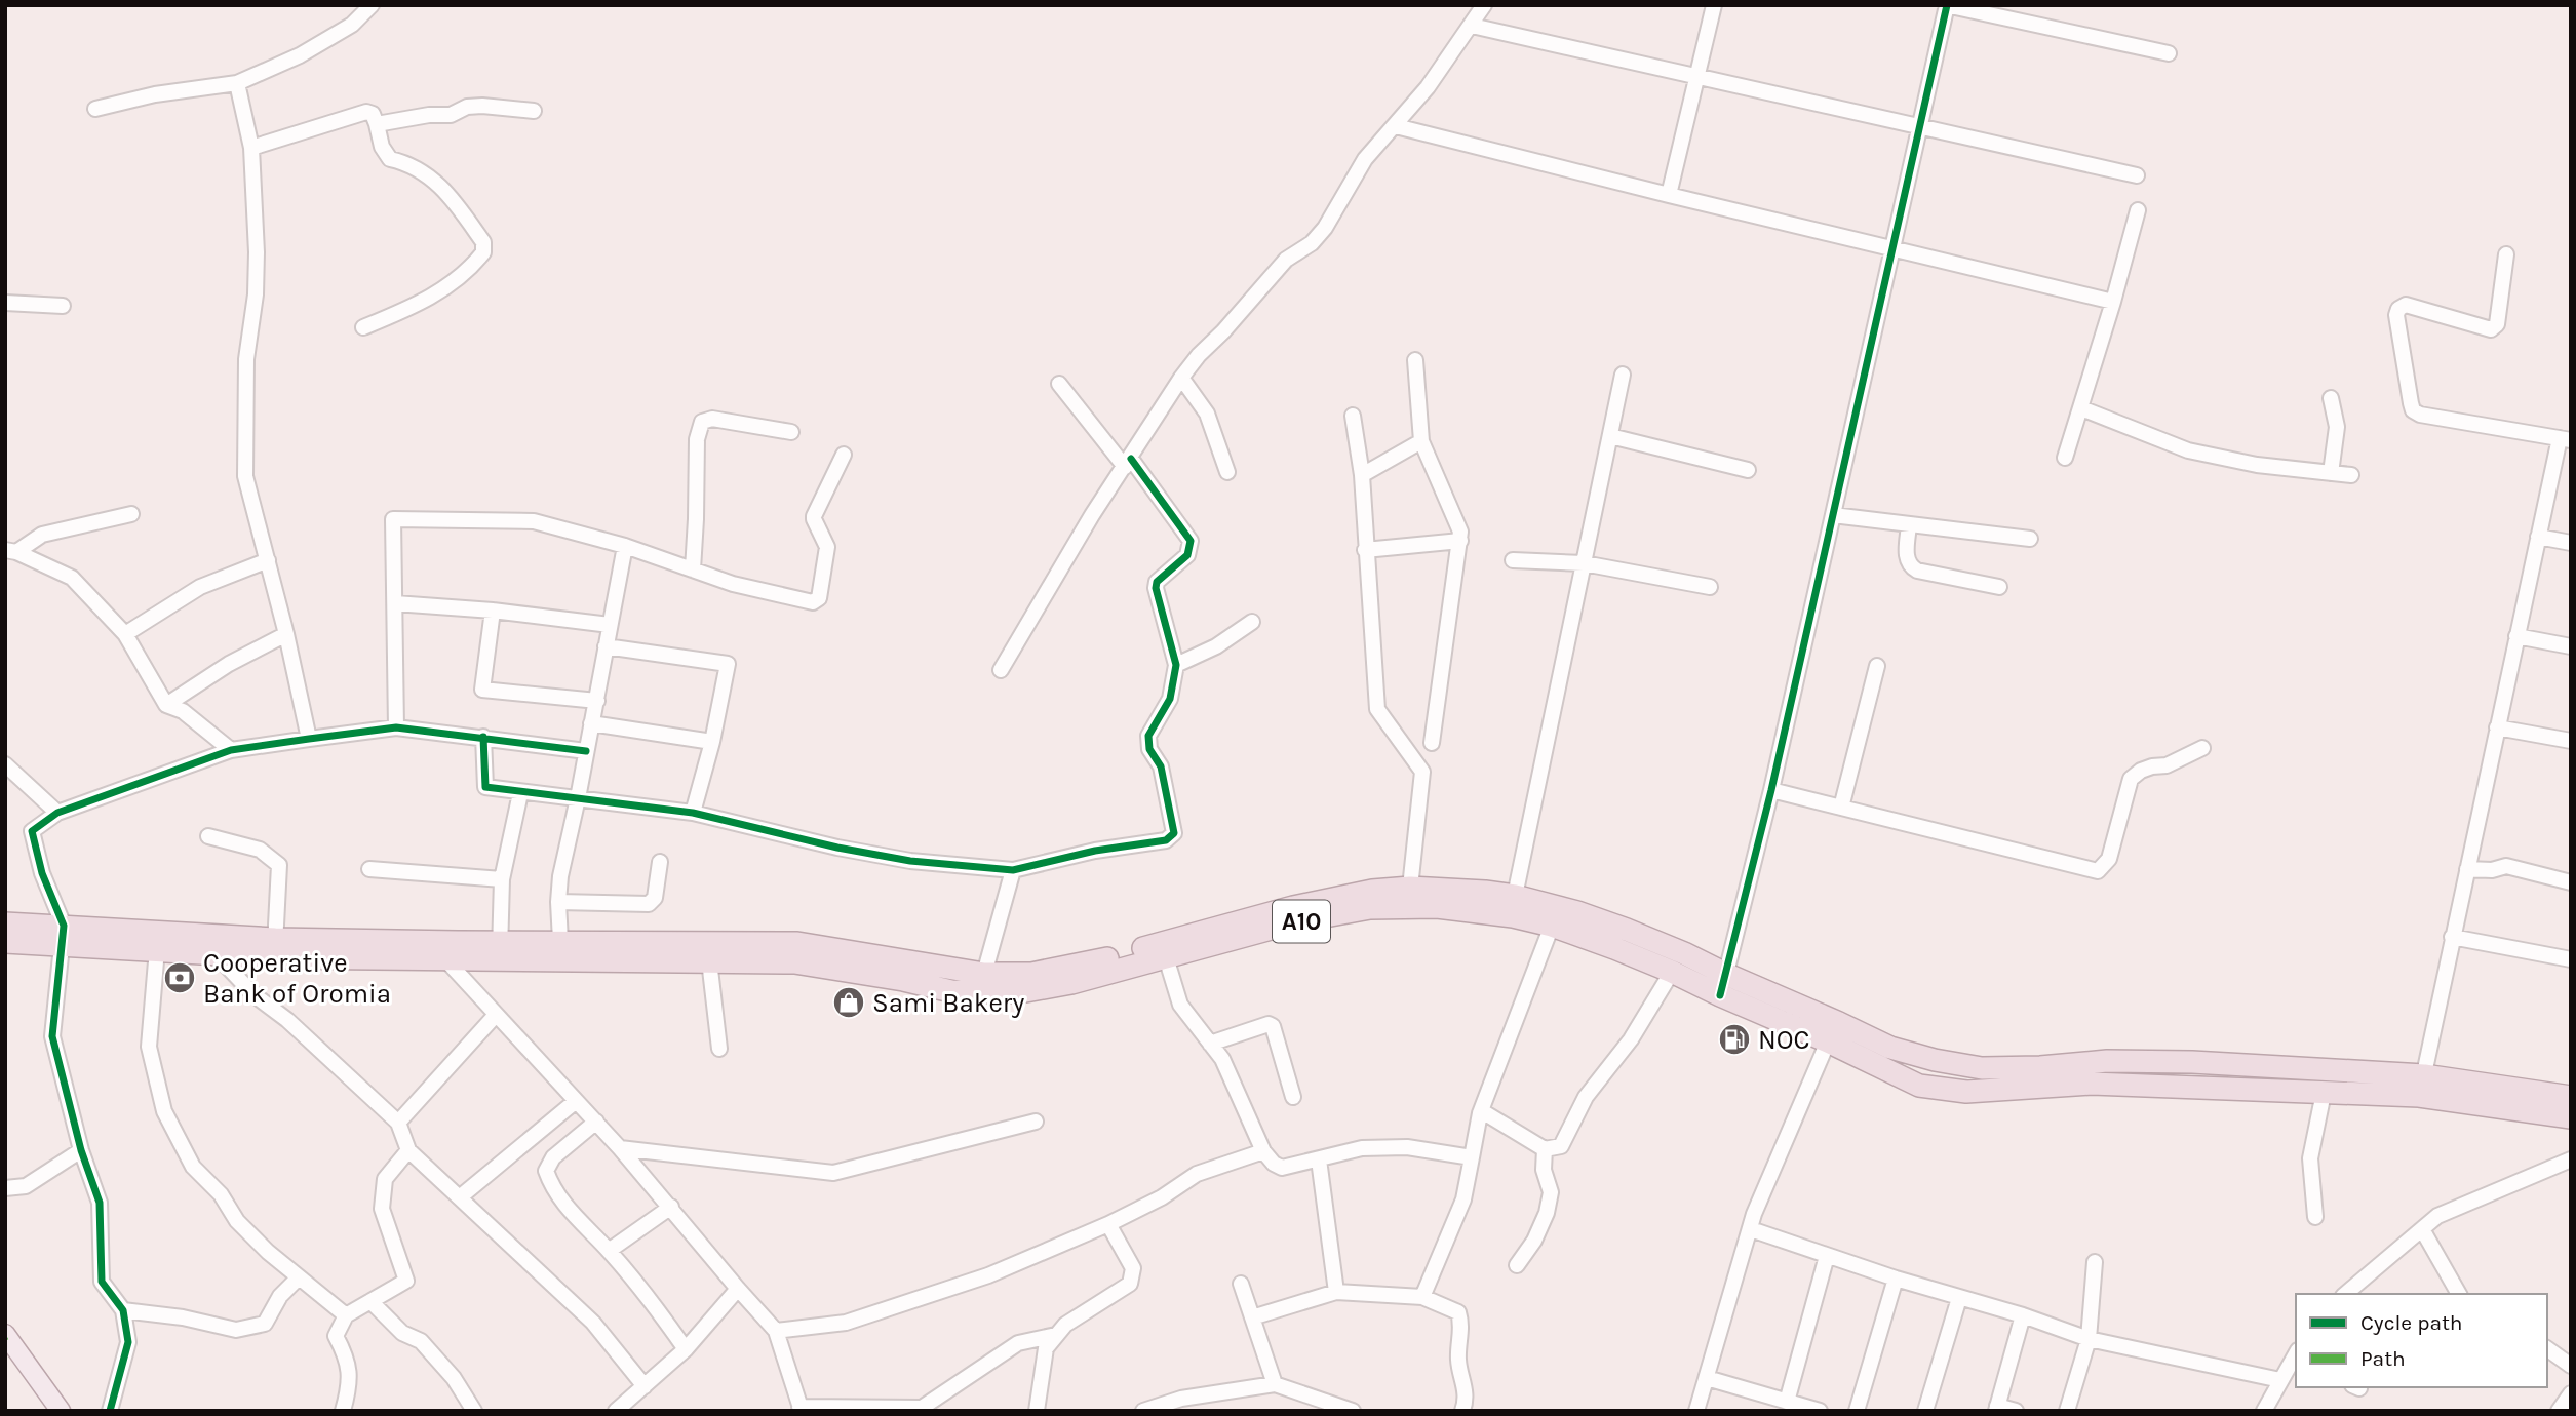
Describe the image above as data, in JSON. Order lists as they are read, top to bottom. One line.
{"streets":{"highway":["A10"]},"places":{"bank":["Cooperative Bank of Oromia"],"shop":["Sami Bakery"],"fuel station":["NOC"]},"legend":["Cycle path","Path"]}
